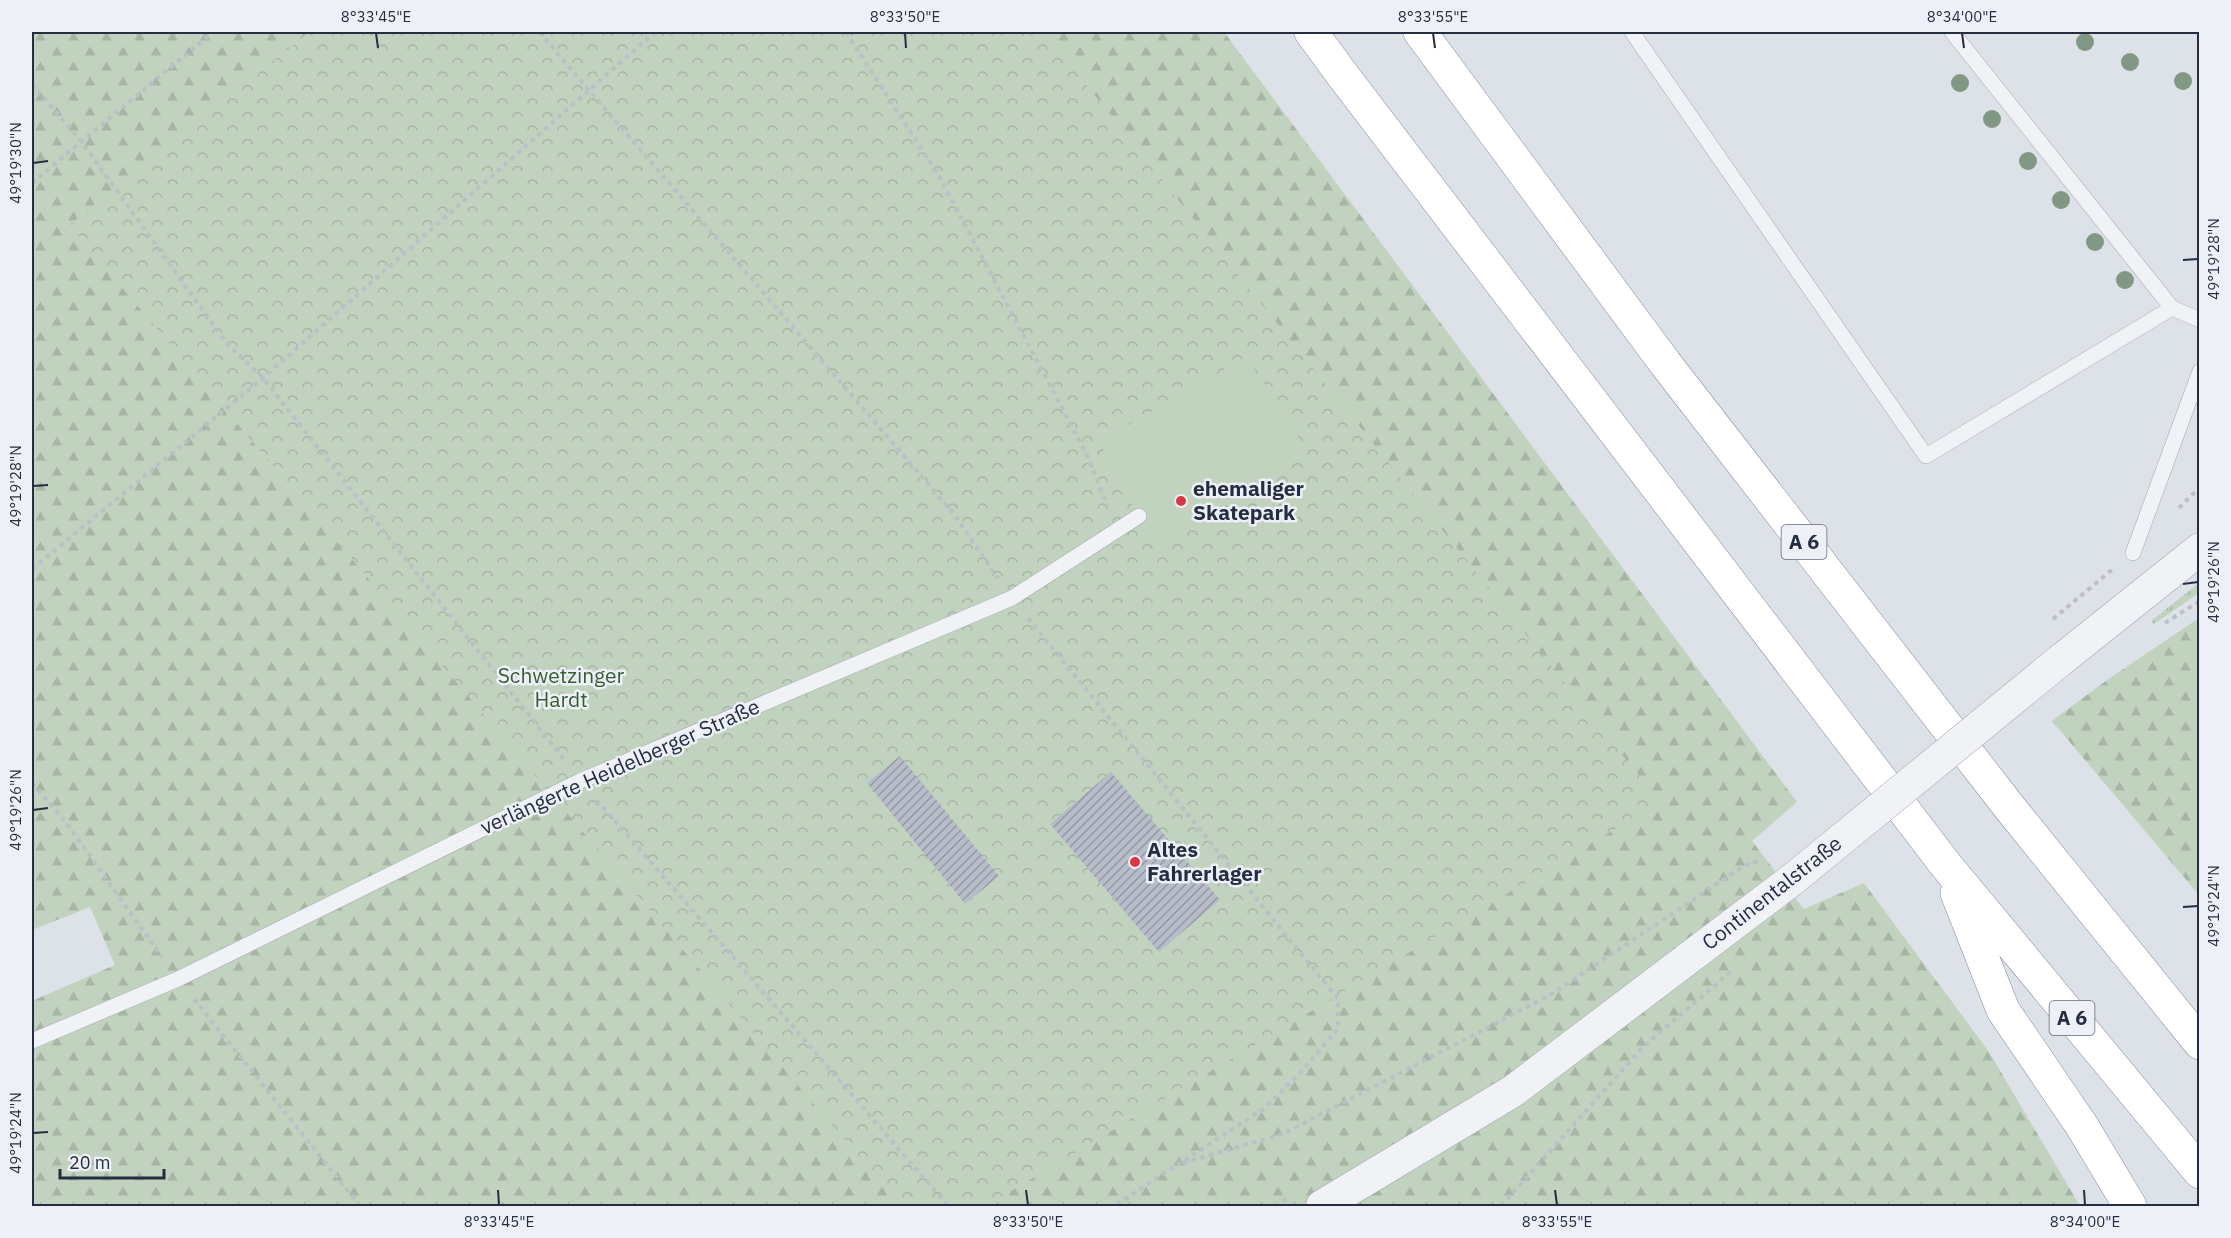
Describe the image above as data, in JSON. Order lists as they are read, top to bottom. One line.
{"streets":{"highway":["A 6"],"street":["Continentalstraße"],"lane":["verlängerte Heidelberger Straße"]},"parks":["Schwetzinger Hardt"],"places":["ehemaliger Skatepark","Altes Fahrerlager"],"scale_bar":"20 m","coordinates":["8°33'45\"E","8°33'50\"E","8°33'55\"E","8°34'00\"E","49°19'30\"N","49°19'28\"N","49°19'26\"N","49°19'24\"N"]}
